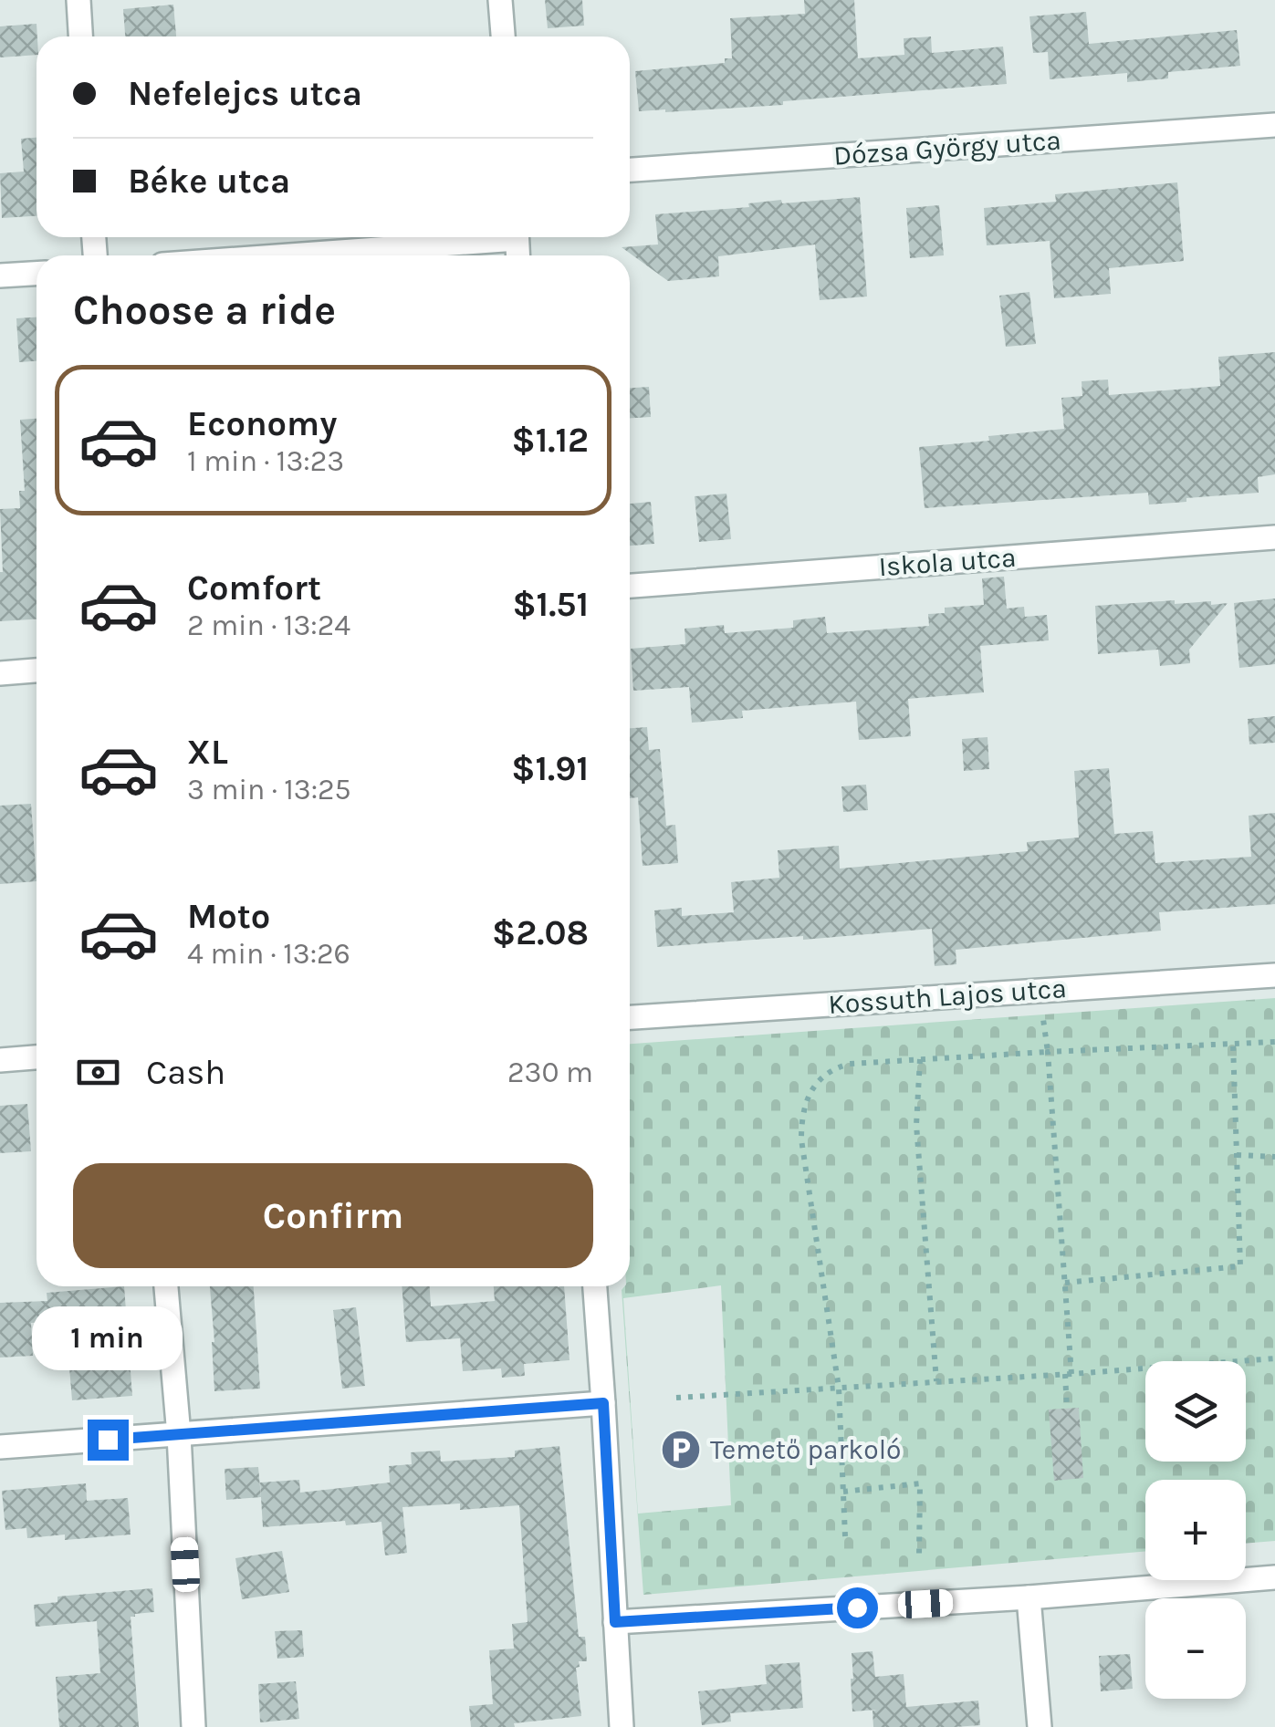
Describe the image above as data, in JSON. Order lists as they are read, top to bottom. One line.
{"streets":{"street":["Dózsa György utca","Iskola utca","Kossuth Lajos utca"]},"places":{"parking":["Temető parkoló"]},"page":{"banner":["Nefelejcs utca","Béke utca"],"heading":"Choose a ride","list":[{"name":"Economy","note":"1 min · 13:23","value":"$1.12"},{"name":"Comfort","note":"2 min · 13:24","value":"$1.51"},{"name":"XL","note":"3 min · 13:25","value":"$1.91"},{"name":"Moto","note":"4 min · 13:26","value":"$2.08"}],"pay":["Cash","230 m"],"buttons":"Confirm","bubble":"1 min","map_buttons":["+","−"]}}
